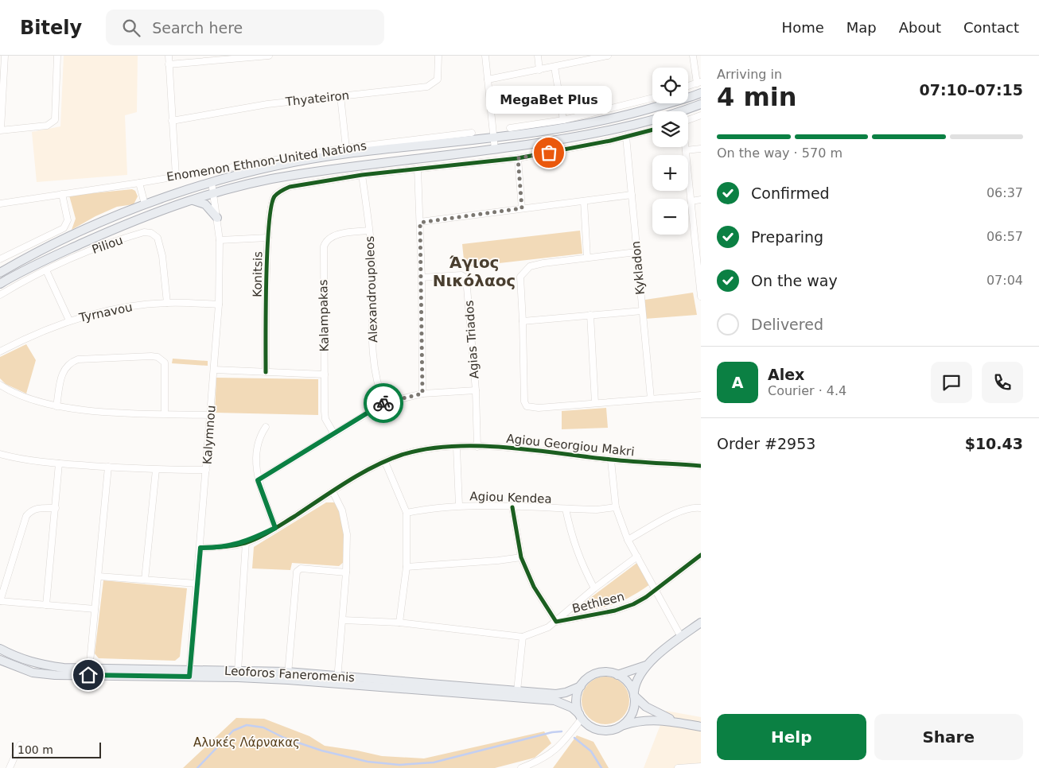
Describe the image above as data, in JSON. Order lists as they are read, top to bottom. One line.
{"streets":{"main road":["Leoforos Faneromenis"],"street":["Thyateiron","Enomenon Ethnon-United Nations","Piliou","Kykladon","Konitsis","Alexandroupoleos","Tyrnavou","Kalampakas","Agias Triados","Kalymnou","Agiou Georgiou Makri","Agiou Kendea","Bethleen"]},"crossings":[["Piliou","Tyrnavou"],["Konitsis","Alexandroupoleos"],["Alexandroupoleos","Kalampakas"],["Tyrnavou","Kalymnou"],["Agias Triados","Agiou Georgiou Makri"],["Kalymnou","Agiou Georgiou Makri"],["Kalymnou","Leoforos Faneromenis"]],"districts":["Άγιος Νικόλαος"],"parks":["Αλυκές Λάρνακας"],"places":["MegaBet Plus"],"scale_bar":"100 m","page":{"header":"Bitely","search":"Search here","nav":["Home","Map","About","Contact"],"heading":["4 min","Arriving in","07:10–07:15"],"panel":["Alex","Courier · 4.4","Order #2953","$10.43"],"map_buttons":["+","−"],"bubble":"MegaBet Plus","bar":"On the way · 570 m","list":[["Confirmed","06:37"],["Preparing","06:57"],["On the way","07:04"],"Delivered"],"round":"A","buttons":["Help","Share"],"scale":"100 m"}}
